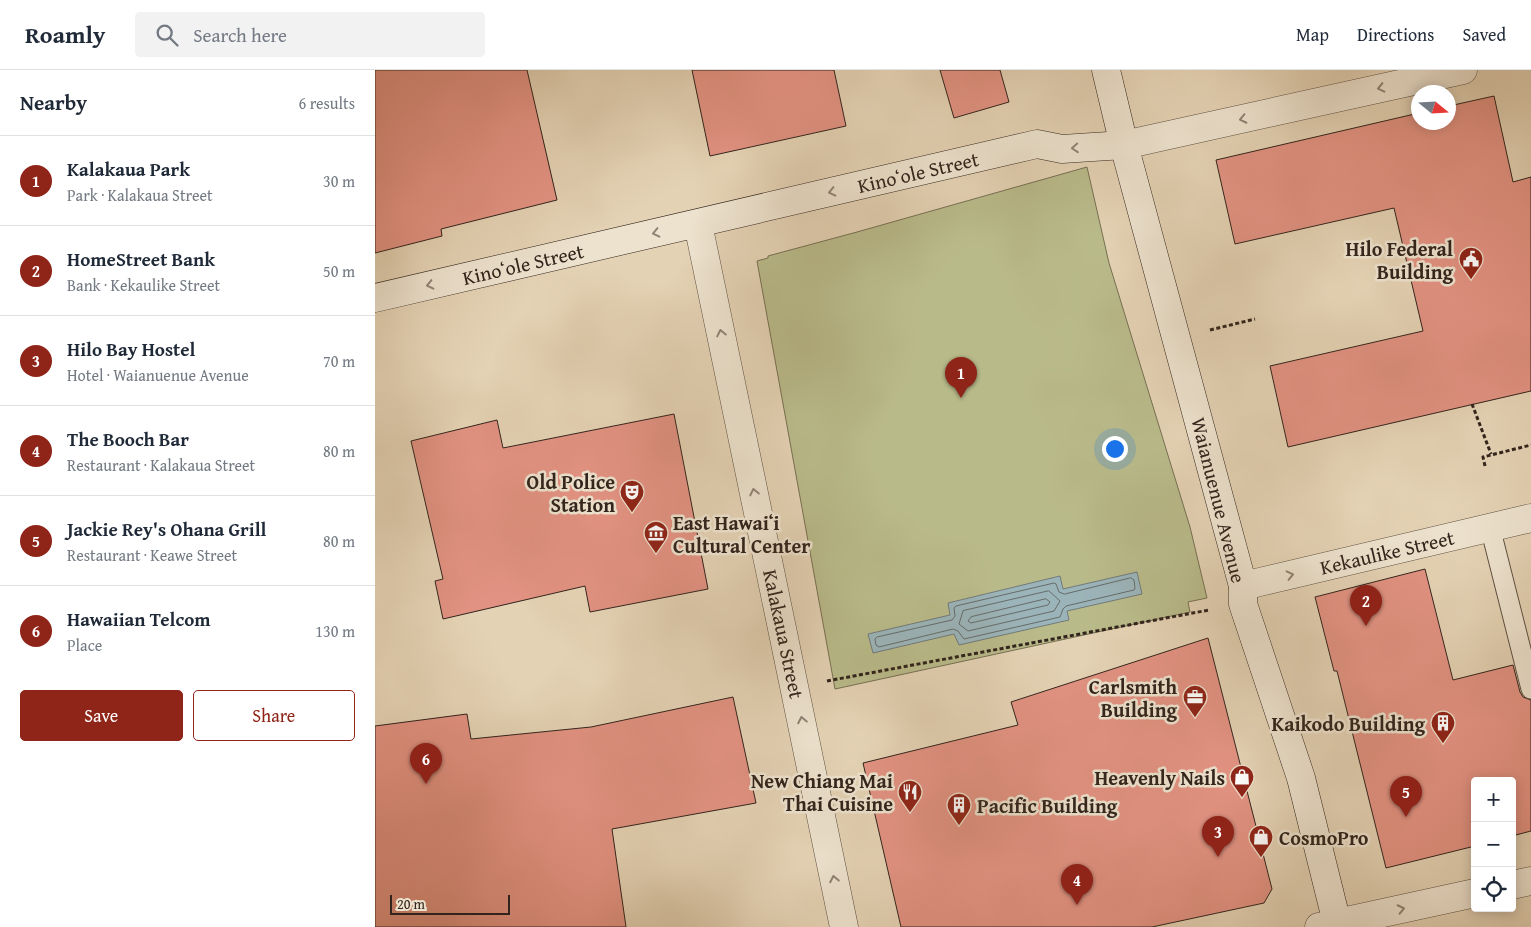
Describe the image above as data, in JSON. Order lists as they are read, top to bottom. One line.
{"streets":{"street":["Kinoʻole Street","Waianuenue Avenue","Kekaulike Street","Kalakaua Street"]},"crossings":[["Kinoʻole Street","Waianuenue Avenue"],["Kinoʻole Street","Kalakaua Street"],["Waianuenue Avenue","Kekaulike Street"]],"one_way":["Kinoʻole Street","Kekaulike Street","Kalakaua Street"],"places":{"public building":["Hilo Federal Building"],"theatre":["Old Police Station"],"museum":["East Hawaiʻi Cultural Center"],"office":["Carlsmith Building"],"building":["Kaikodo Building","Pacific Building"],"shop":["Heavenly Nails","CosmoPro"],"restaurant":["New Chiang Mai Thai Cuisine"]},"scale_bar":"20 m","north":"right","page":{"header":"Roamly","search":"Search here","nav":["Map","Directions","Saved"],"heading":["Nearby","6 results"],"list":[{"mark":"1","name":"Kalakaua Park","note":"Park · Kalakaua Street","value":"30 m"},{"mark":"2","name":"HomeStreet Bank","note":"Bank · Kekaulike Street","value":"50 m"},{"mark":"3","name":"Hilo Bay Hostel","note":"Hotel · Waianuenue Avenue","value":"70 m"},{"mark":"4","name":"The Booch Bar","note":"Restaurant · Kalakaua Street","value":"80 m"},{"mark":"5","name":"Jackie Rey's Ohana Grill","note":"Restaurant · Keawe Street","value":"80 m"},{"mark":"6","name":"Hawaiian Telcom","note":"Place","value":"130 m"}],"pins":["1","2","6","5","3","4"],"buttons":["Save","Share"],"map_buttons":["+","−"],"scale":"20 m"}}
